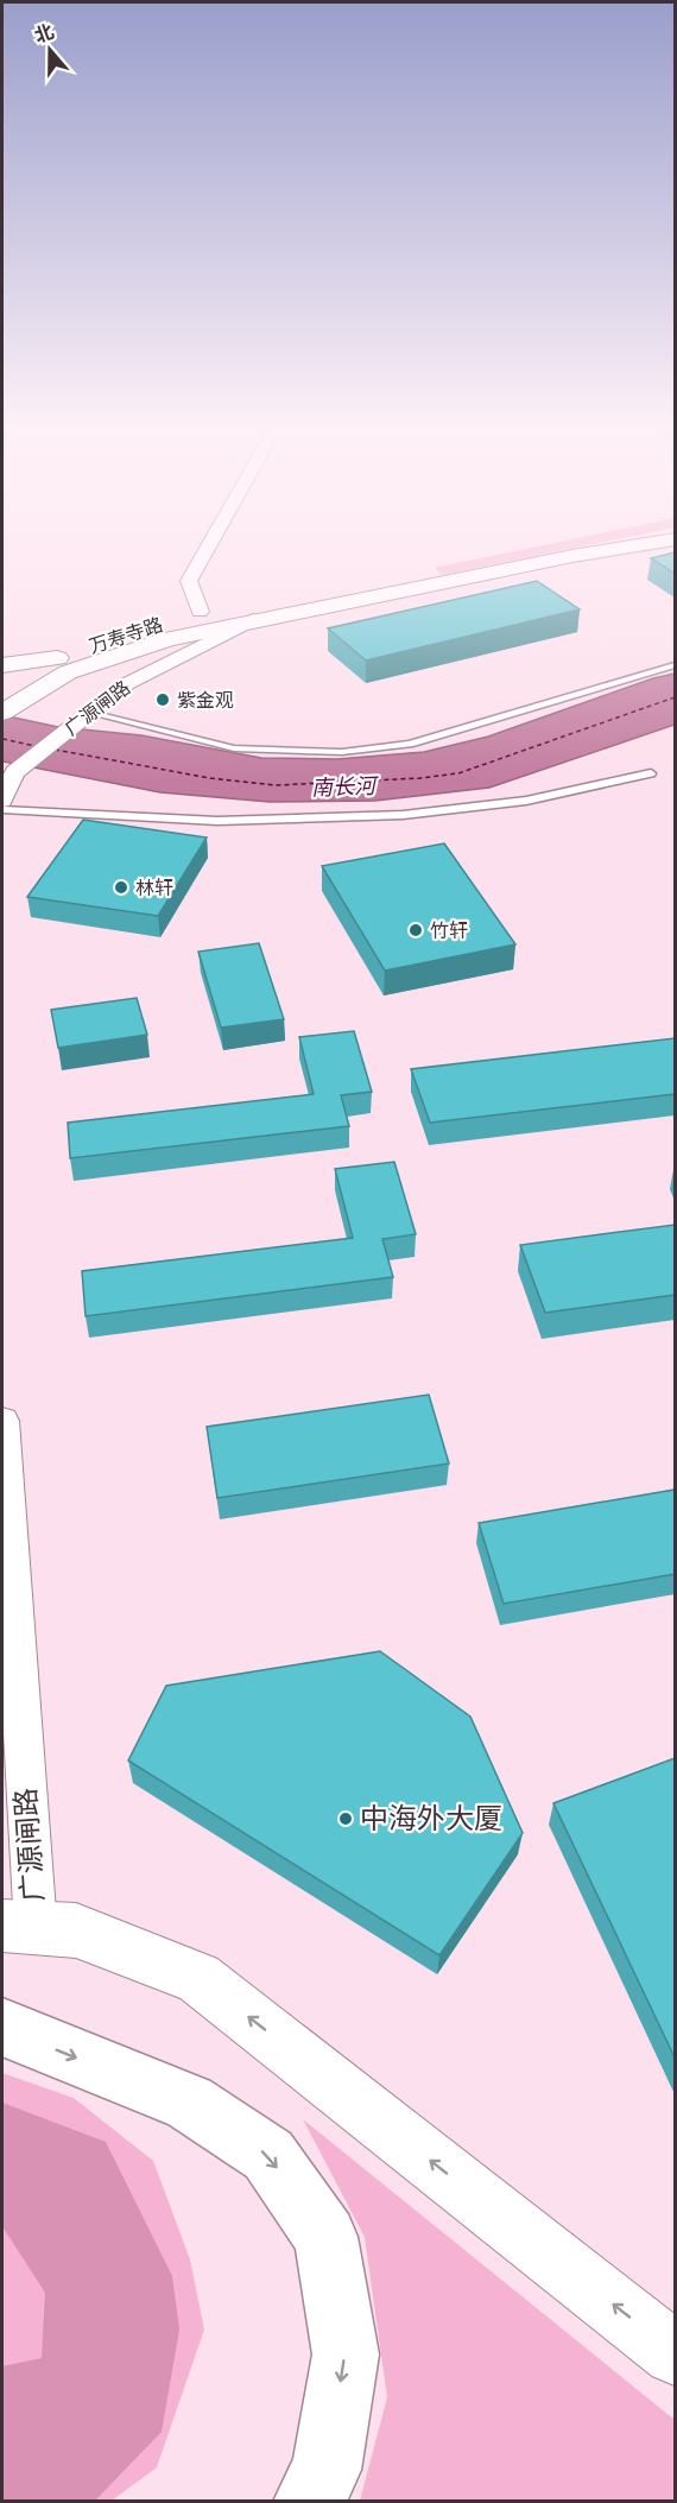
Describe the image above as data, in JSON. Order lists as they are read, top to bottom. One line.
{"streets":{"street":["万寿寺路","广源闸路"]},"crossings":[["万寿寺路","广源闸路"]],"water":["南长河"],"places":["紫金观","林轩","竹轩","中海外大厦"],"north":"top"}
